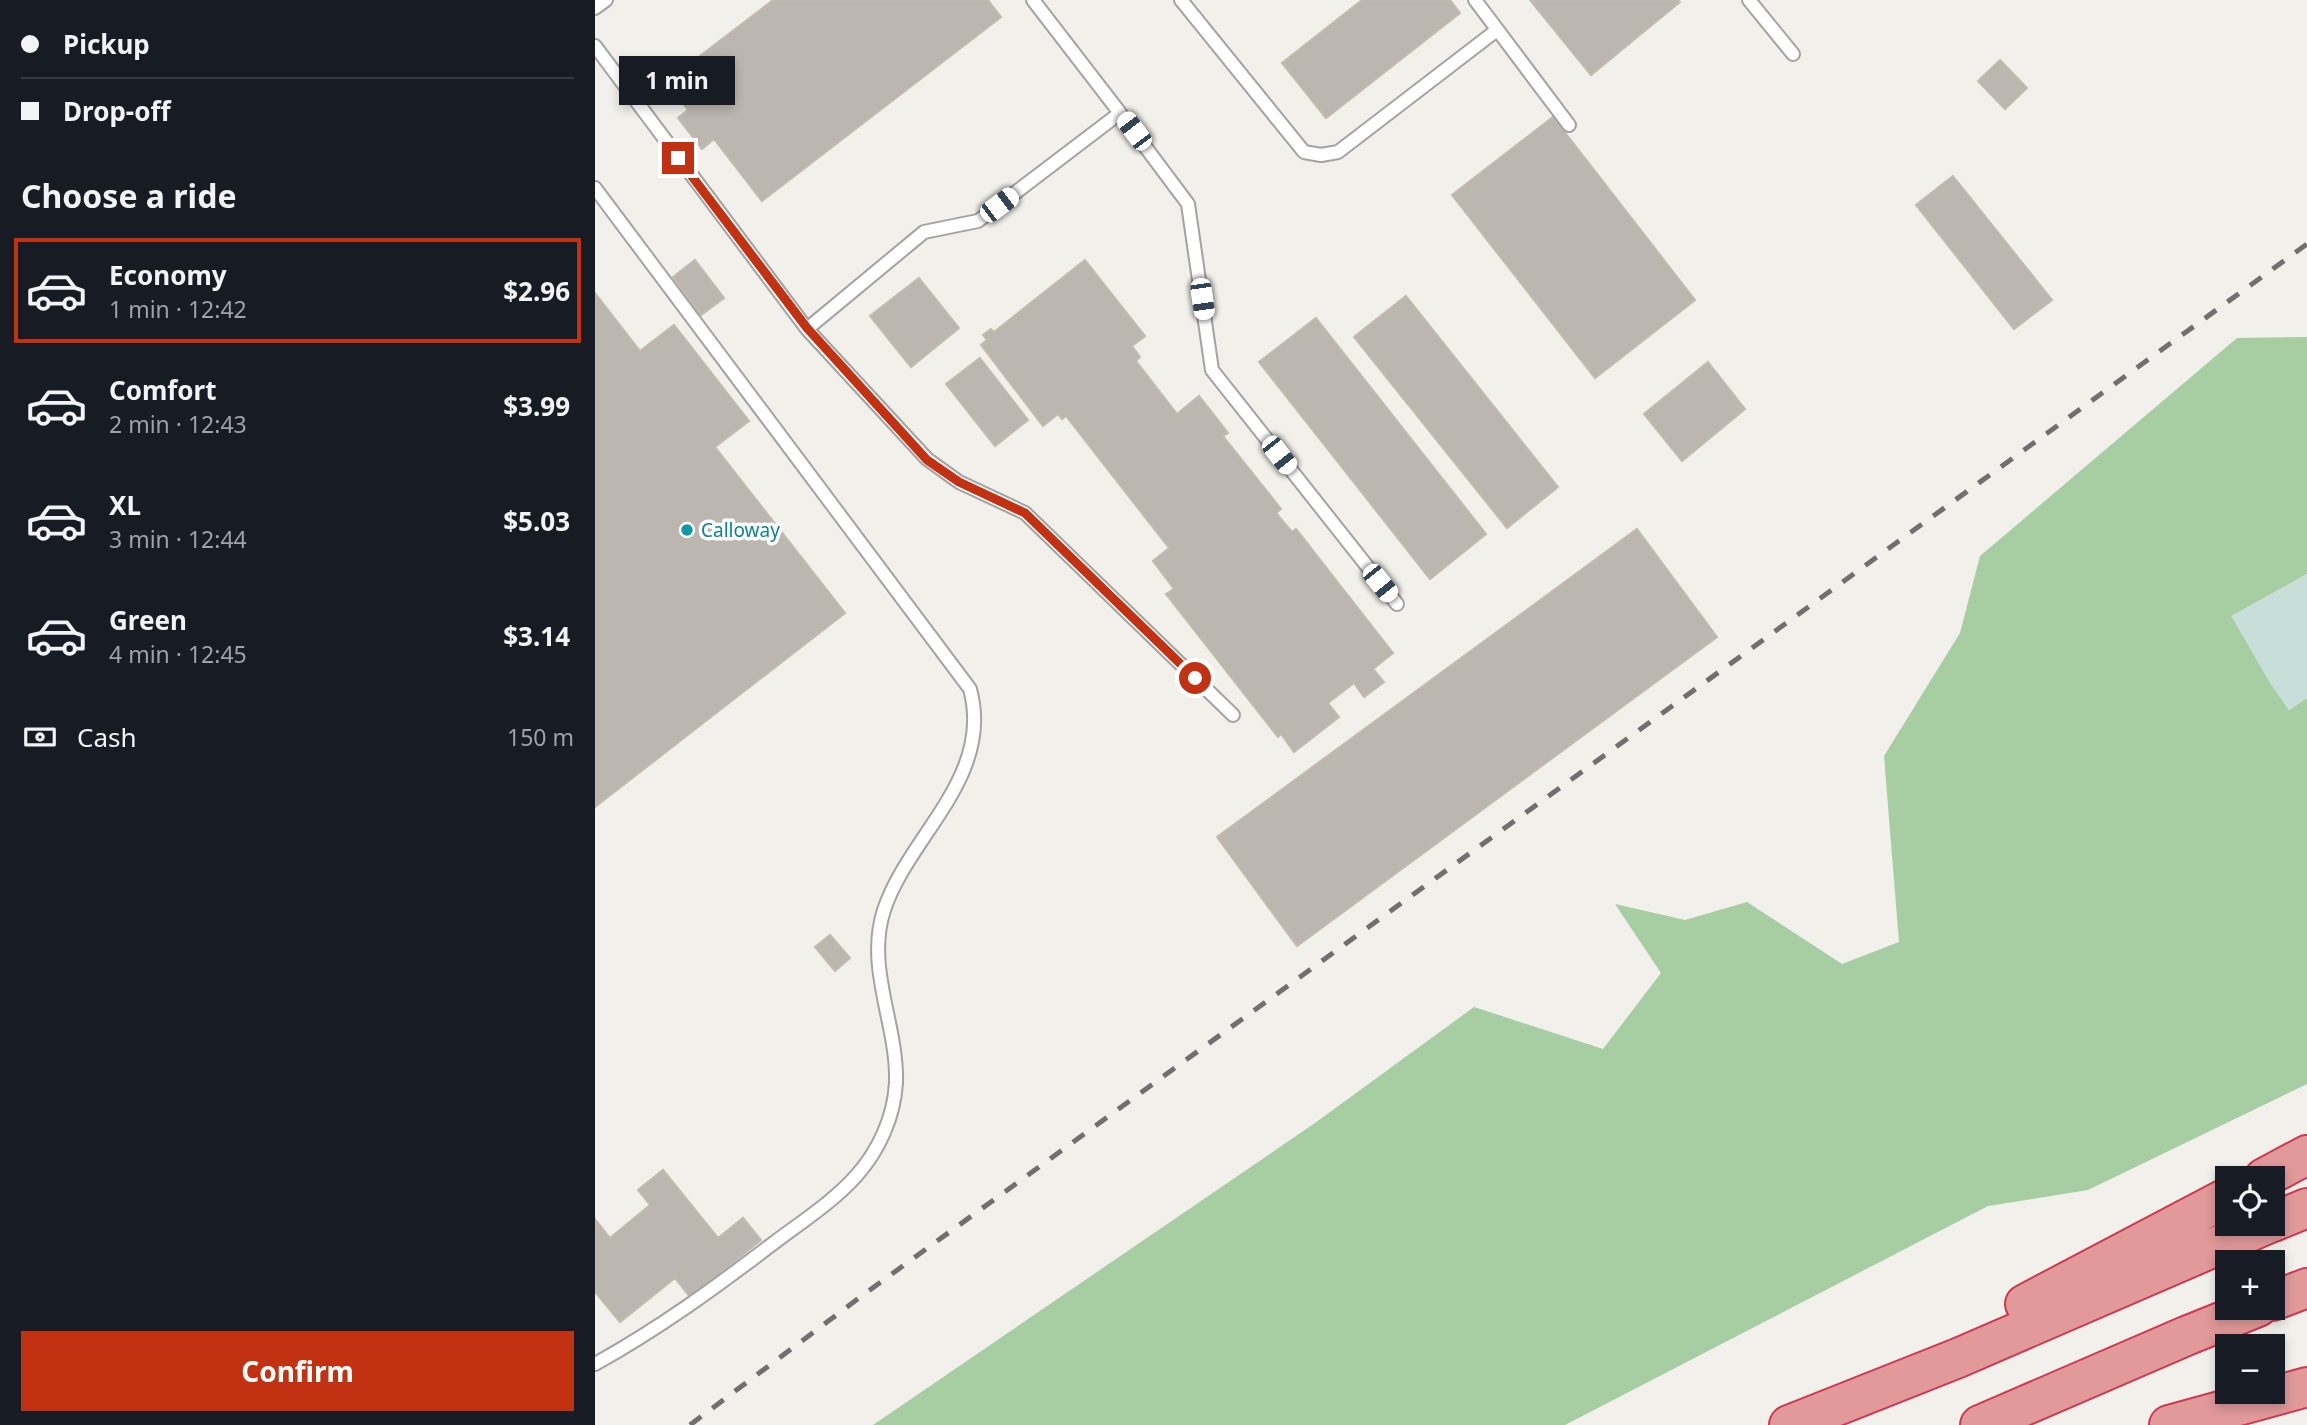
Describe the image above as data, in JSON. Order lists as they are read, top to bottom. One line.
{"places":["Calloway"],"page":{"banner":["Pickup","Drop-off"],"bubble":"1 min","heading":"Choose a ride","list":[{"name":"Economy","note":"1 min · 12:42","value":"$2.96"},{"name":"Comfort","note":"2 min · 12:43","value":"$3.99"},{"name":"XL","note":"3 min · 12:44","value":"$5.03"},{"name":"Green","note":"4 min · 12:45","value":"$3.14"}],"pay":["Cash","150 m"],"map_buttons":["+","−"],"buttons":"Confirm"}}
